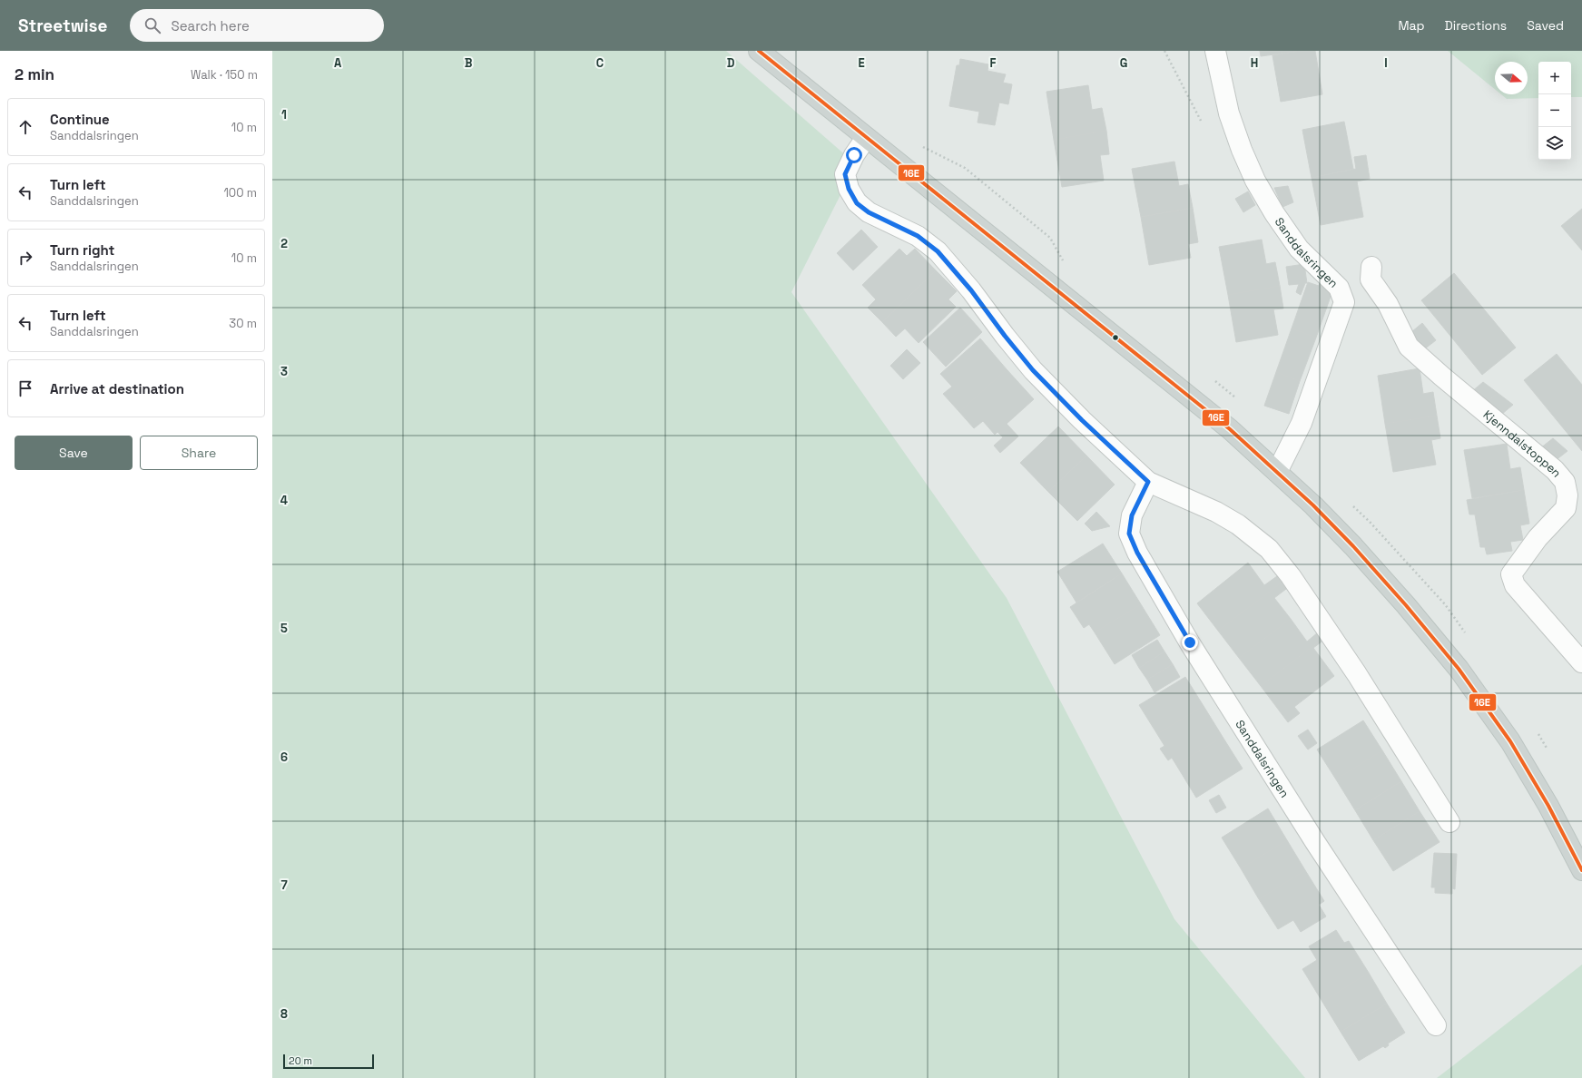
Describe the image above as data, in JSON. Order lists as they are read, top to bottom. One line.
{"streets":{"street":["Sanddalsringen","Kjenndalstoppen"]},"lines":["transit line 16E"],"scale_bar":"20 m","north":"right","page":{"header":"Streetwise","search":"Search here","nav":["Map","Directions","Saved"],"heading":["2 min","Walk · 150 m"],"map_buttons":["+","−"],"list":[["Continue","Sanddalsringen","10 m"],["Turn left","Sanddalsringen","100 m"],["Turn right","Sanddalsringen","10 m"],["Turn left","Sanddalsringen","30 m"],"Arrive at destination"],"buttons":["Save","Share"],"scale":"20 m"},"grid":{"columns":["A","B","C","D","E","F","G","H","I"],"rows":["1","2","3","4","5","6","7","8"]}}
